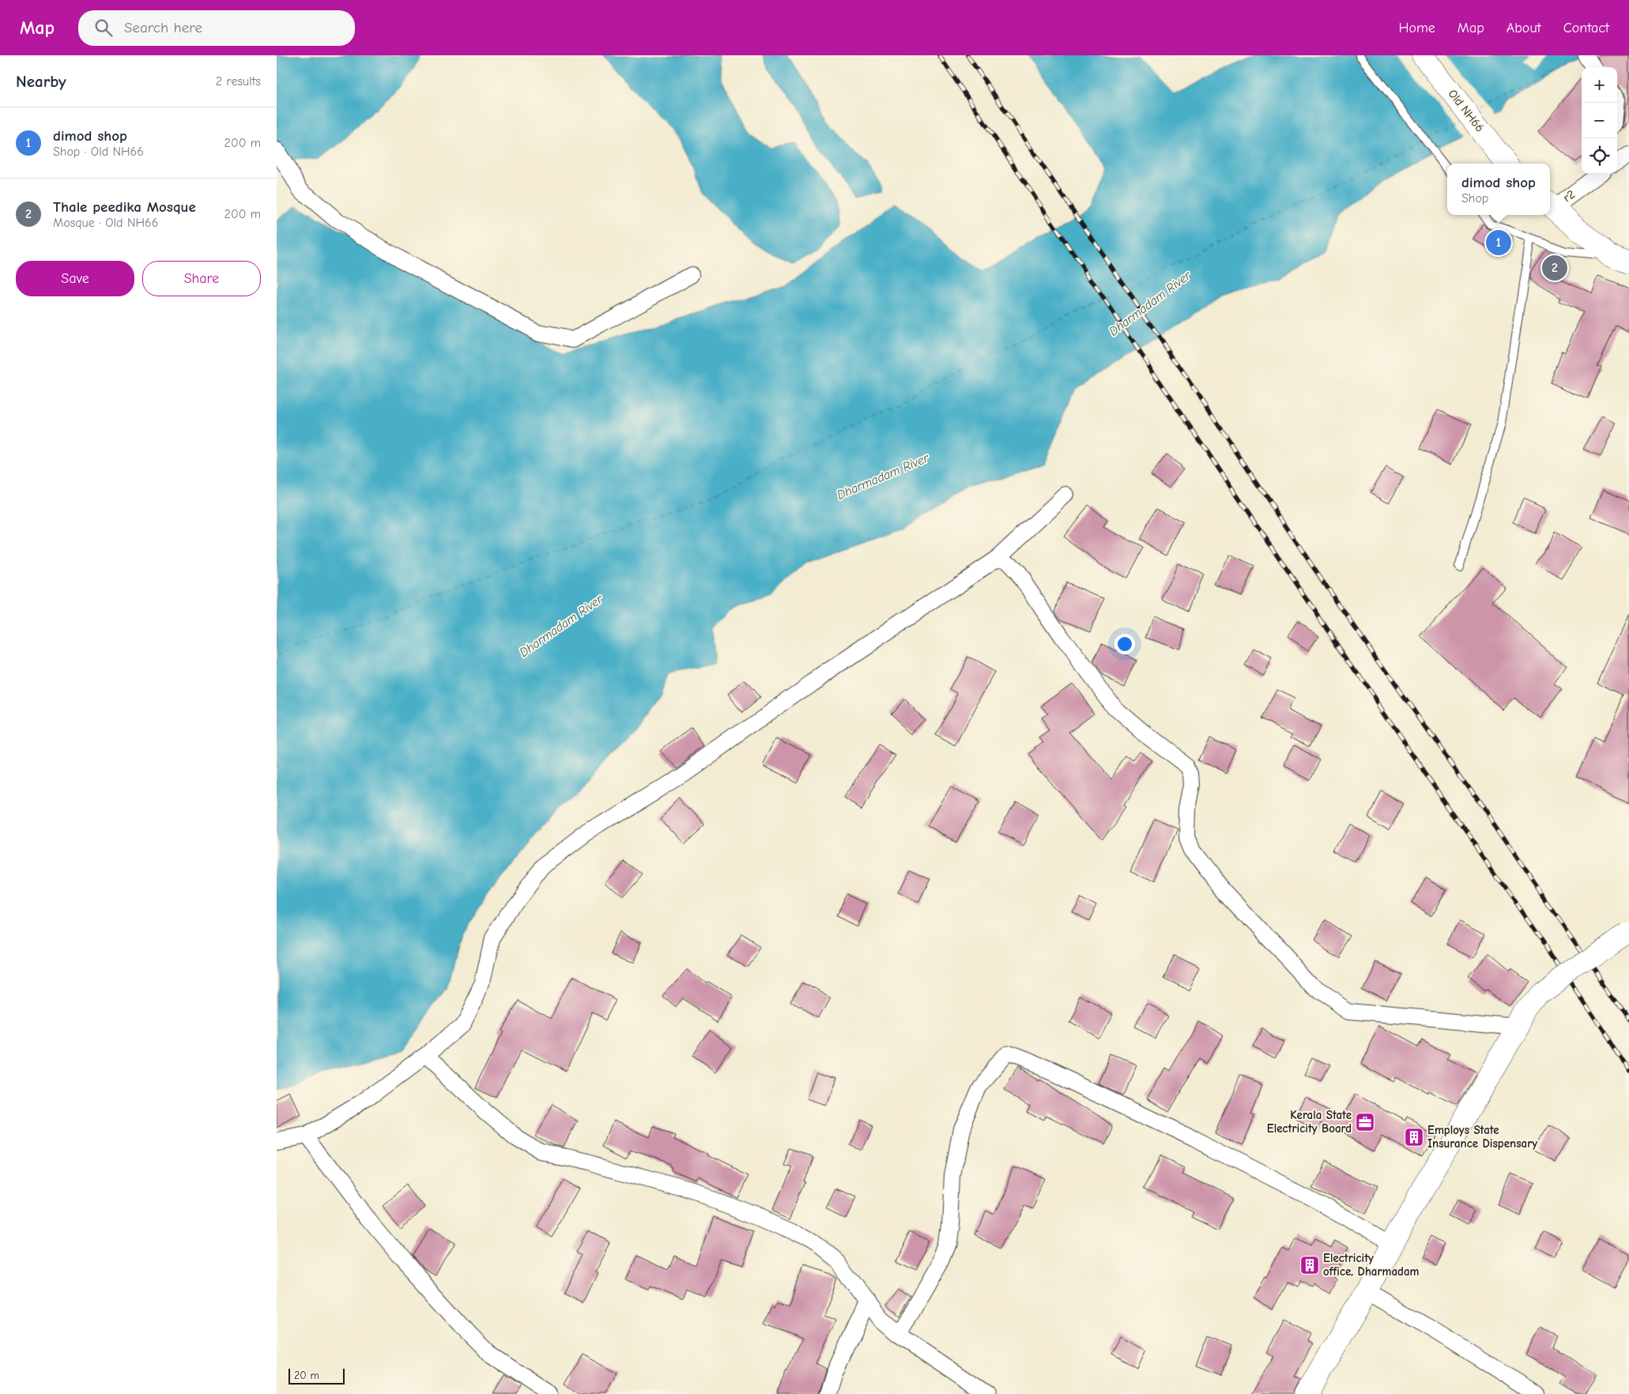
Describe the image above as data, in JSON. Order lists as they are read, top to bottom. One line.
{"streets":{"main road":["Old NH66"],"street":["r2"]},"water":["Dharmadam River"],"places":{"office":["Kerala State Electricity Board"],"building":["Employs State Insurance Dispensary","Electricity office, Dharmadam"]},"scale_bar":"20 m","page":{"header":"Map","search":"Search here","nav":["Home","Map","About","Contact"],"heading":["Nearby","2 results"],"map_buttons":["+","−"],"list":[{"mark":"1","name":"dimod shop","note":"Shop · Old NH66","value":"200 m"},{"mark":"2","name":"Thale peedika Mosque","note":"Mosque · Old NH66","value":"200 m"}],"popup":["dimod shop","Shop"],"pins":["1","2"],"buttons":["Save","Share"],"scale":"20 m"}}
